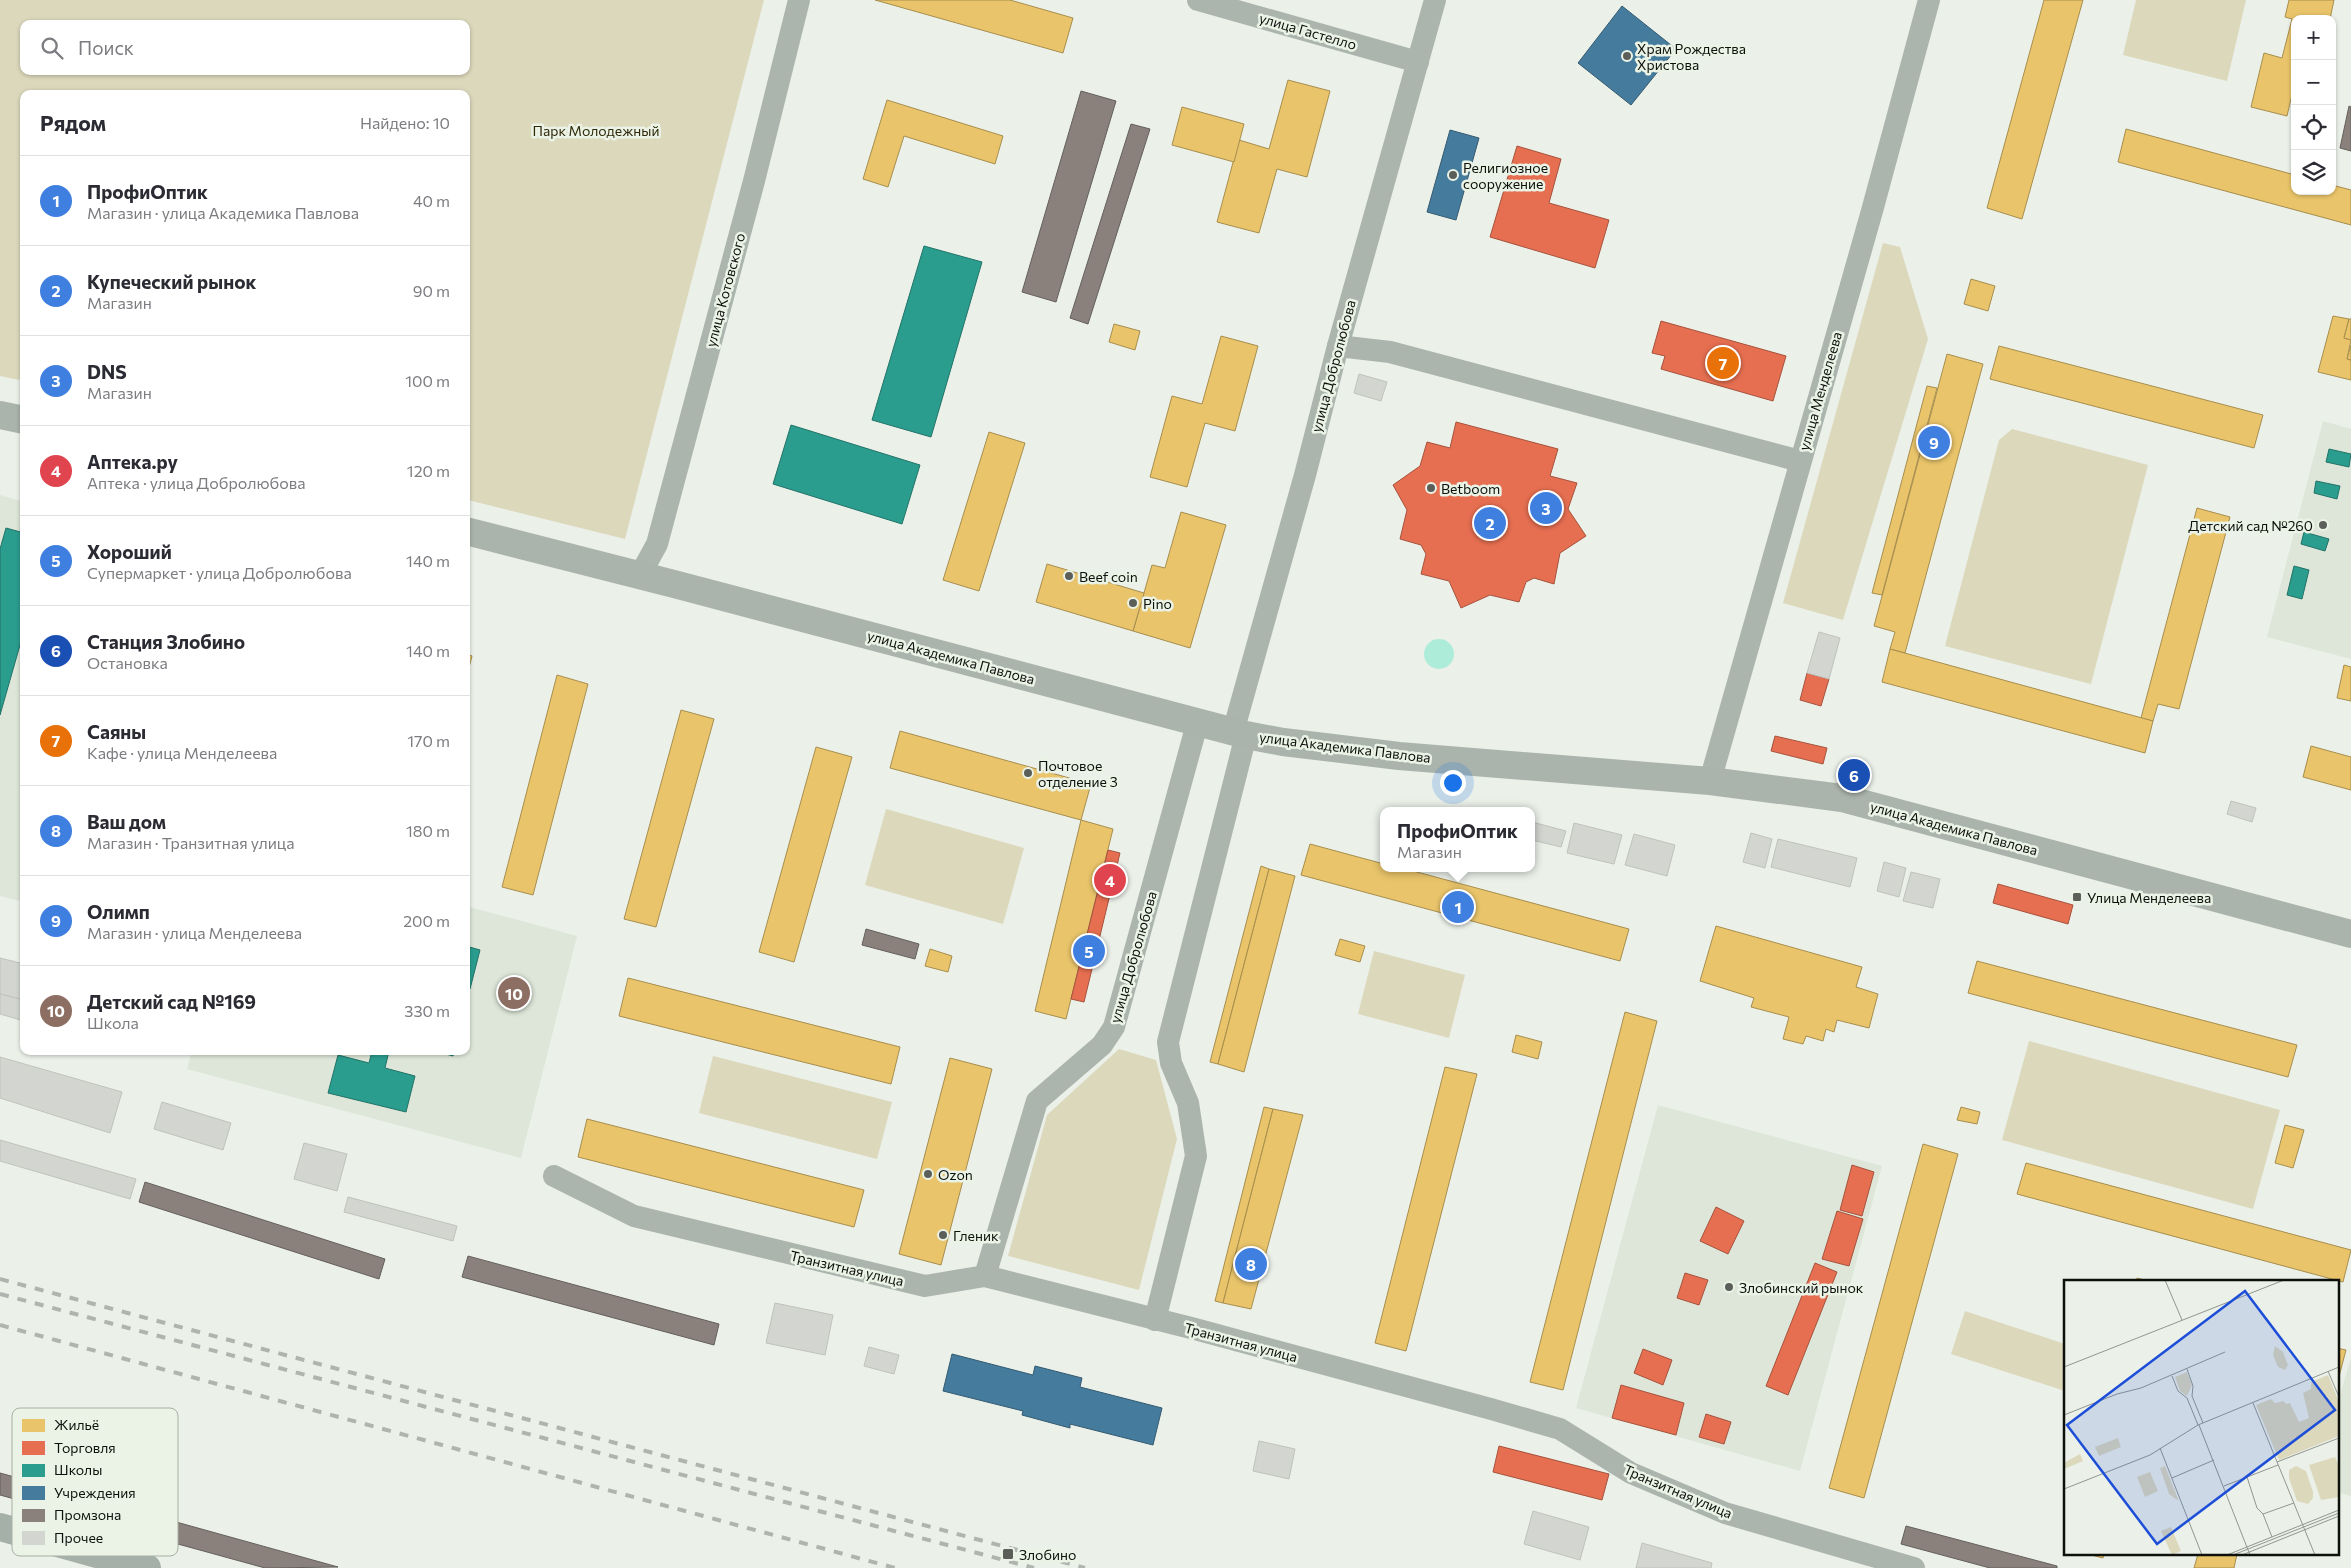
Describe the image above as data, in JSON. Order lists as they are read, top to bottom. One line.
{"streets":{"main road":["улица Академика Павлова"],"street":["улица Гастелло","улица Котовского","улица Добролюбова","улица Менделеева","Транзитная улица"]},"crossings":[["улица Гастелло","улица Добролюбова"],["улица Котовского","улица Академика Павлова"],["улица Добролюбова","улица Академика Павлова"],["улица Добролюбова","Транзитная улица"],["улица Менделеева","улица Академика Павлова"]],"parks":["Парк Молодежный"],"places":{"other":["Храм Рождества Христова","Религиозное сооружение","Betboom","Детский сад №260","Beef coin","Pino","Почтовое отделение 3","Ozon","Гленик","Злобинский рынок"],"transit":["Улица Менделеева","Злобино"]},"legend":["Жильё","Торговля","Школы","Учреждения","Промзона","Прочее"],"page":{"map_buttons":["+","−"],"search":"Поиск","heading":["Рядом","Найдено: 10"],"list":[{"mark":"1","name":"ПрофиОптик","note":"Магазин · улица Академика Павлова","value":"40 m"},{"mark":"2","name":"Купеческий рынок","note":"Магазин","value":"90 m"},{"mark":"3","name":"DNS","note":"Магазин","value":"100 m"},{"mark":"4","name":"Аптека.ру","note":"Аптека · улица Добролюбова","value":"120 m"},{"mark":"5","name":"Хороший","note":"Супермаркет · улица Добролюбова","value":"140 m"},{"mark":"6","name":"Станция Злобино","note":"Остановка","value":"140 m"},{"mark":"7","name":"Саяны","note":"Кафе · улица Менделеева","value":"170 m"},{"mark":"8","name":"Ваш дом","note":"Магазин · Транзитная улица","value":"180 m"},{"mark":"9","name":"Олимп","note":"Магазин · улица Менделеева","value":"200 m"},{"mark":"10","name":"Детский сад №169","note":"Школа","value":"330 m"}],"pins":["7","9","3","2","6","4","1","5","10","8"],"popup":["ПрофиОптик","Магазин"]}}
